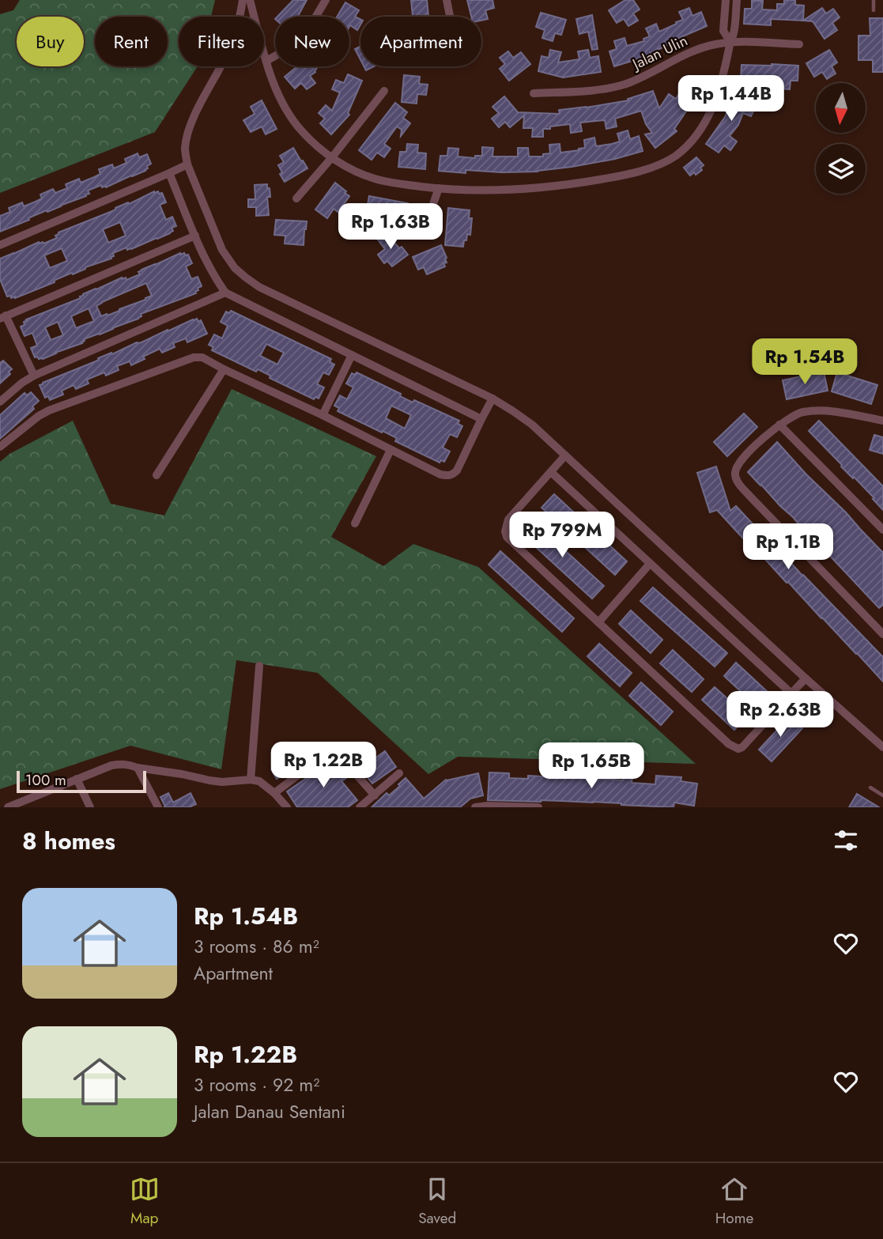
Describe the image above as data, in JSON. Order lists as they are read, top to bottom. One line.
{"streets":{"street":["Jalan Ulin"]},"scale_bar":"100 m","north":"bottom","page":{"chip":["Buy","Rent","Filters","New","Apartment"],"price":["Rp 1.44B","Rp 1.63B","Rp 1.54B","Rp 799M","Rp 1.1B","Rp 2.63B","Rp 1.22B","Rp 1.65B"],"scale":"100 m","heading":"8 homes","list":[{"name":"Rp 1.54B","note":"3 rooms · 86 m² · Apartment"},{"name":"Rp 1.22B","note":"3 rooms · 92 m² · Jalan Danau Sentani"}],"tabs":["Map","Saved","Home"]}}
